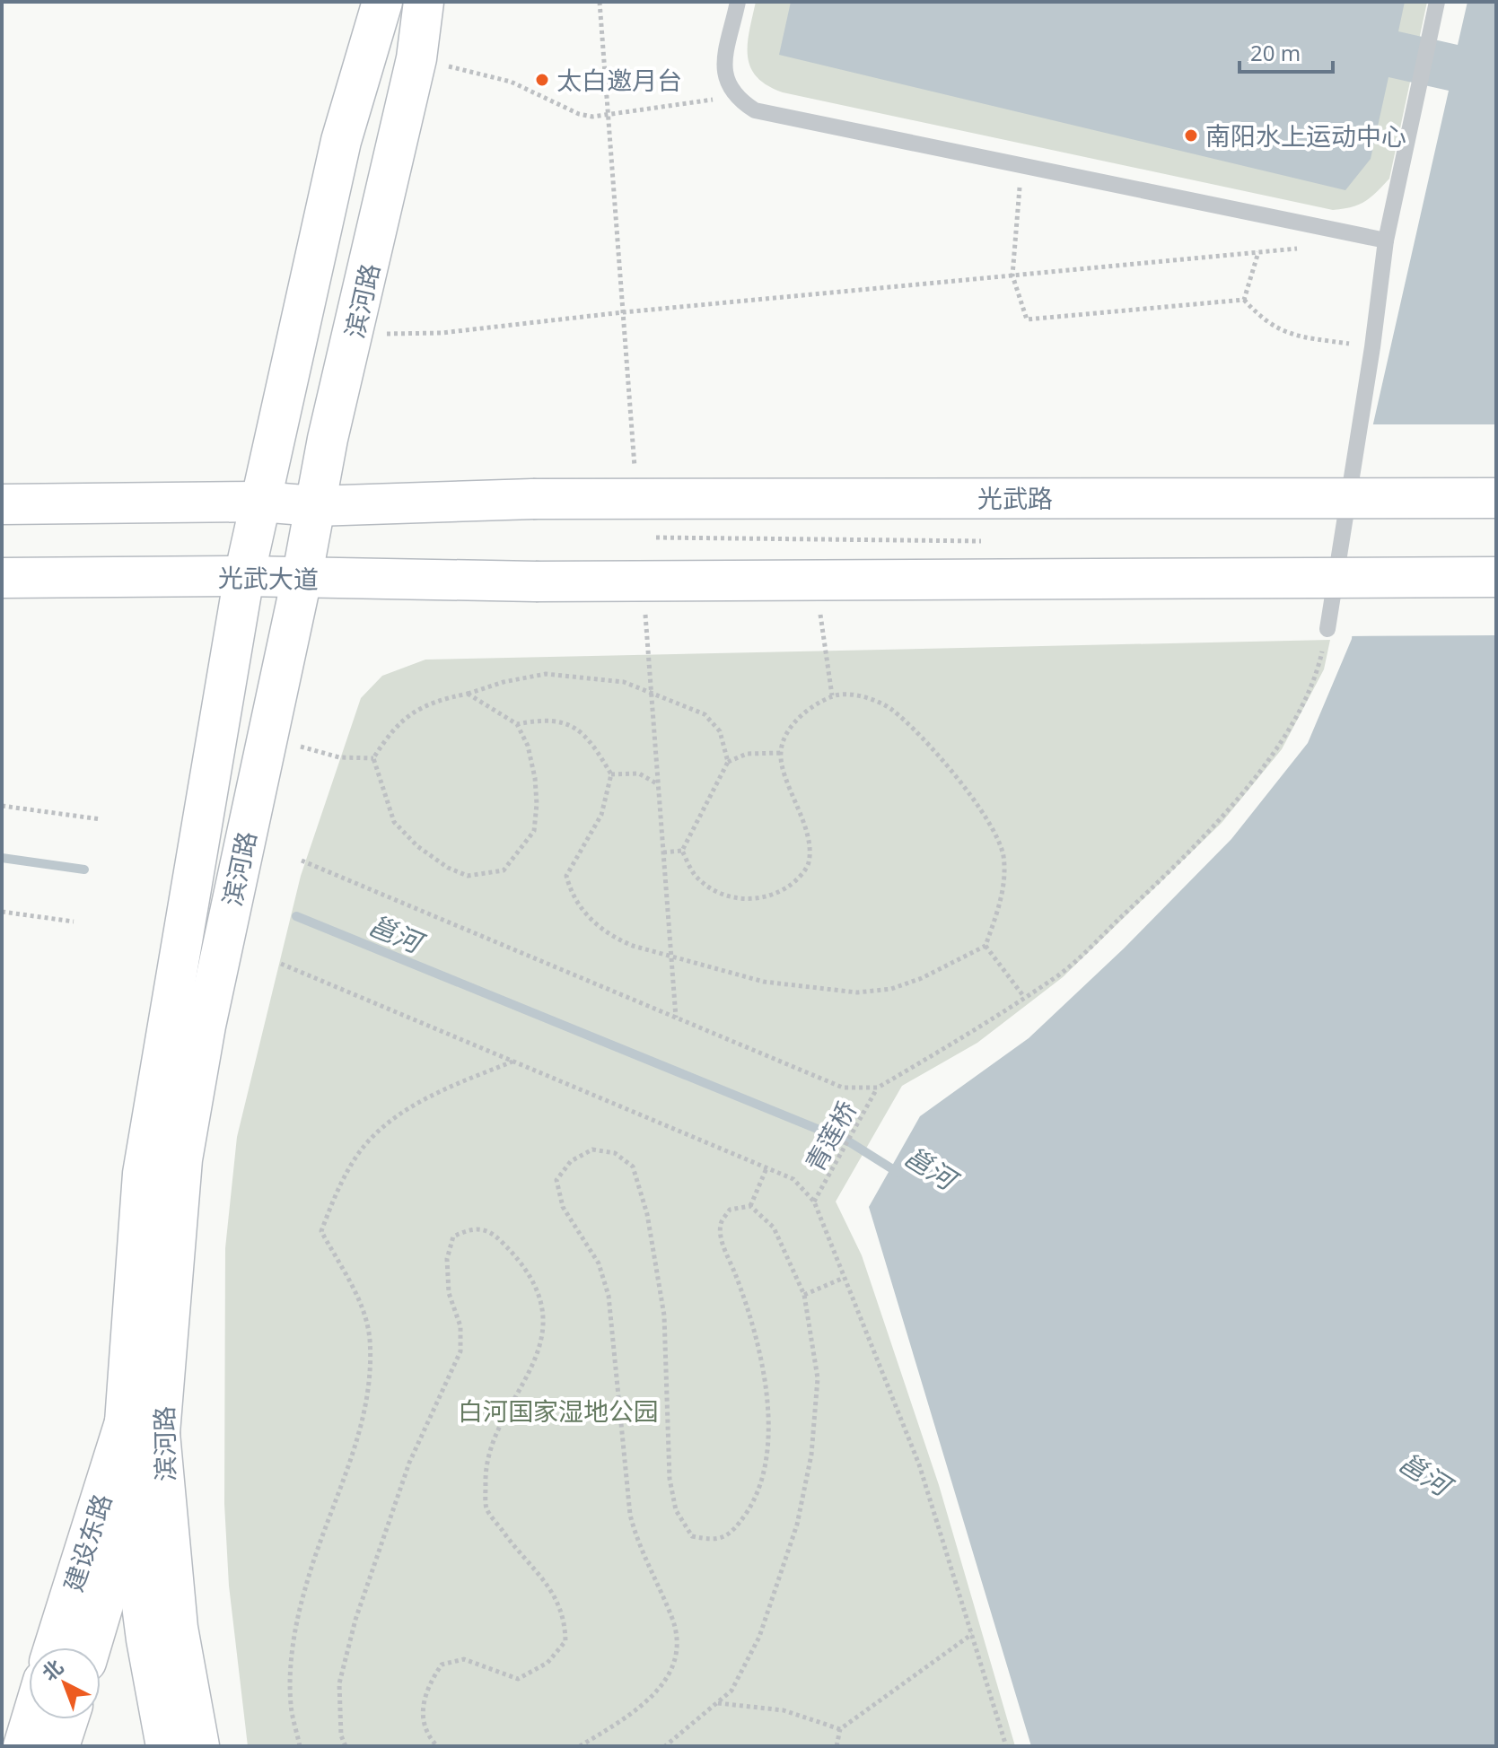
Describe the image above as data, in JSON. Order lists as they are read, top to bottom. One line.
{"streets":{"main road":["滨河路","光武路","光武大道","建设东路"],"path":["青莲桥"]},"crossings":[["滨河路","光武路"],["滨河路","光武大道"],["滨河路","建设东路"]],"water":["邕河"],"parks":["白河国家湿地公园"],"places":["太白邀月台","南阳水上运动中心"],"scale_bar":"20 m","north":"top left"}
